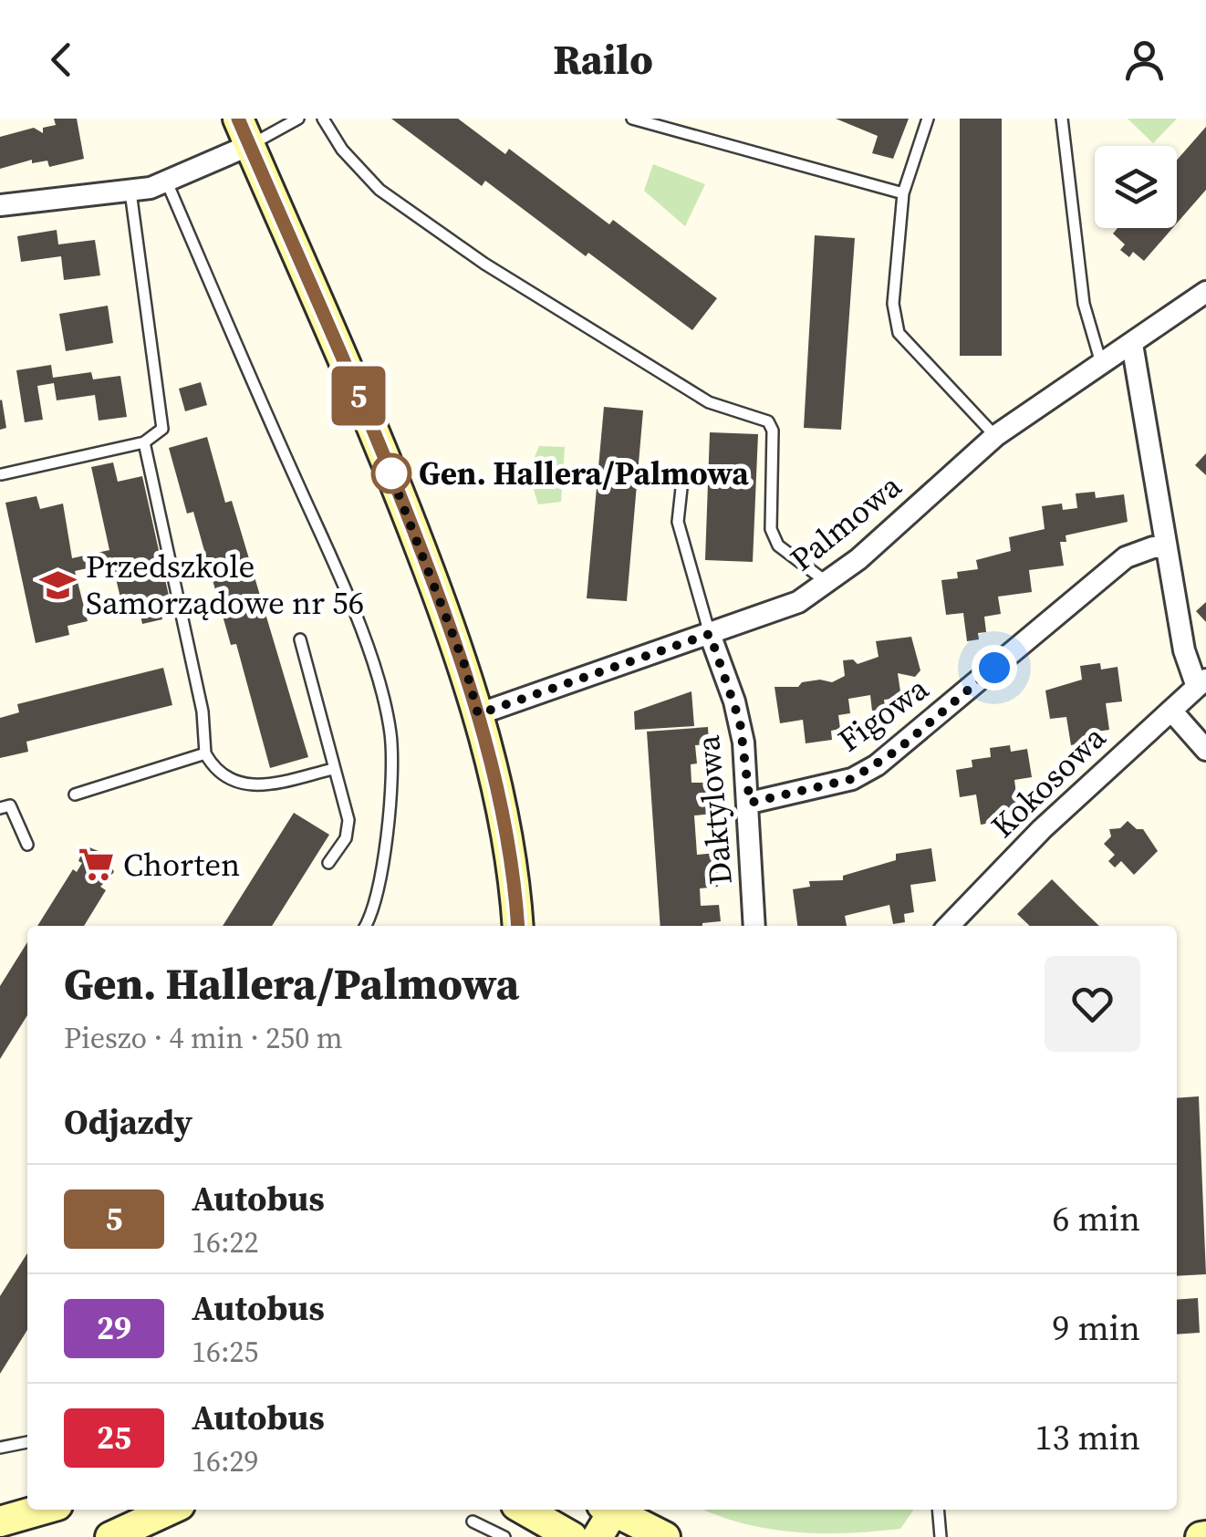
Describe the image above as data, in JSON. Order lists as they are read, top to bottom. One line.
{"streets":{"street":["Palmowa","Figowa","Kokosowa","Daktylowa"]},"crossings":[["Palmowa","Daktylowa"],["Figowa","Daktylowa"]],"places":{"other":["Gen. Hallera/Palmowa"],"school or university":["Przedszkole Samorządowe nr 56"],"supermarket":["Chorten"]},"lines":["bus line 5"],"page":{"header":"Railo","on_map":"5","heading":[["Gen. Hallera/Palmowa","Pieszo · 4 min · 250 m"],"Odjazdy"],"list":[{"mark":"5","name":"Autobus","note":"16:22","value":"6 min"},{"mark":"29","name":"Autobus","note":"16:25","value":"9 min"},{"mark":"25","name":"Autobus","note":"16:29","value":"13 min"}]}}
